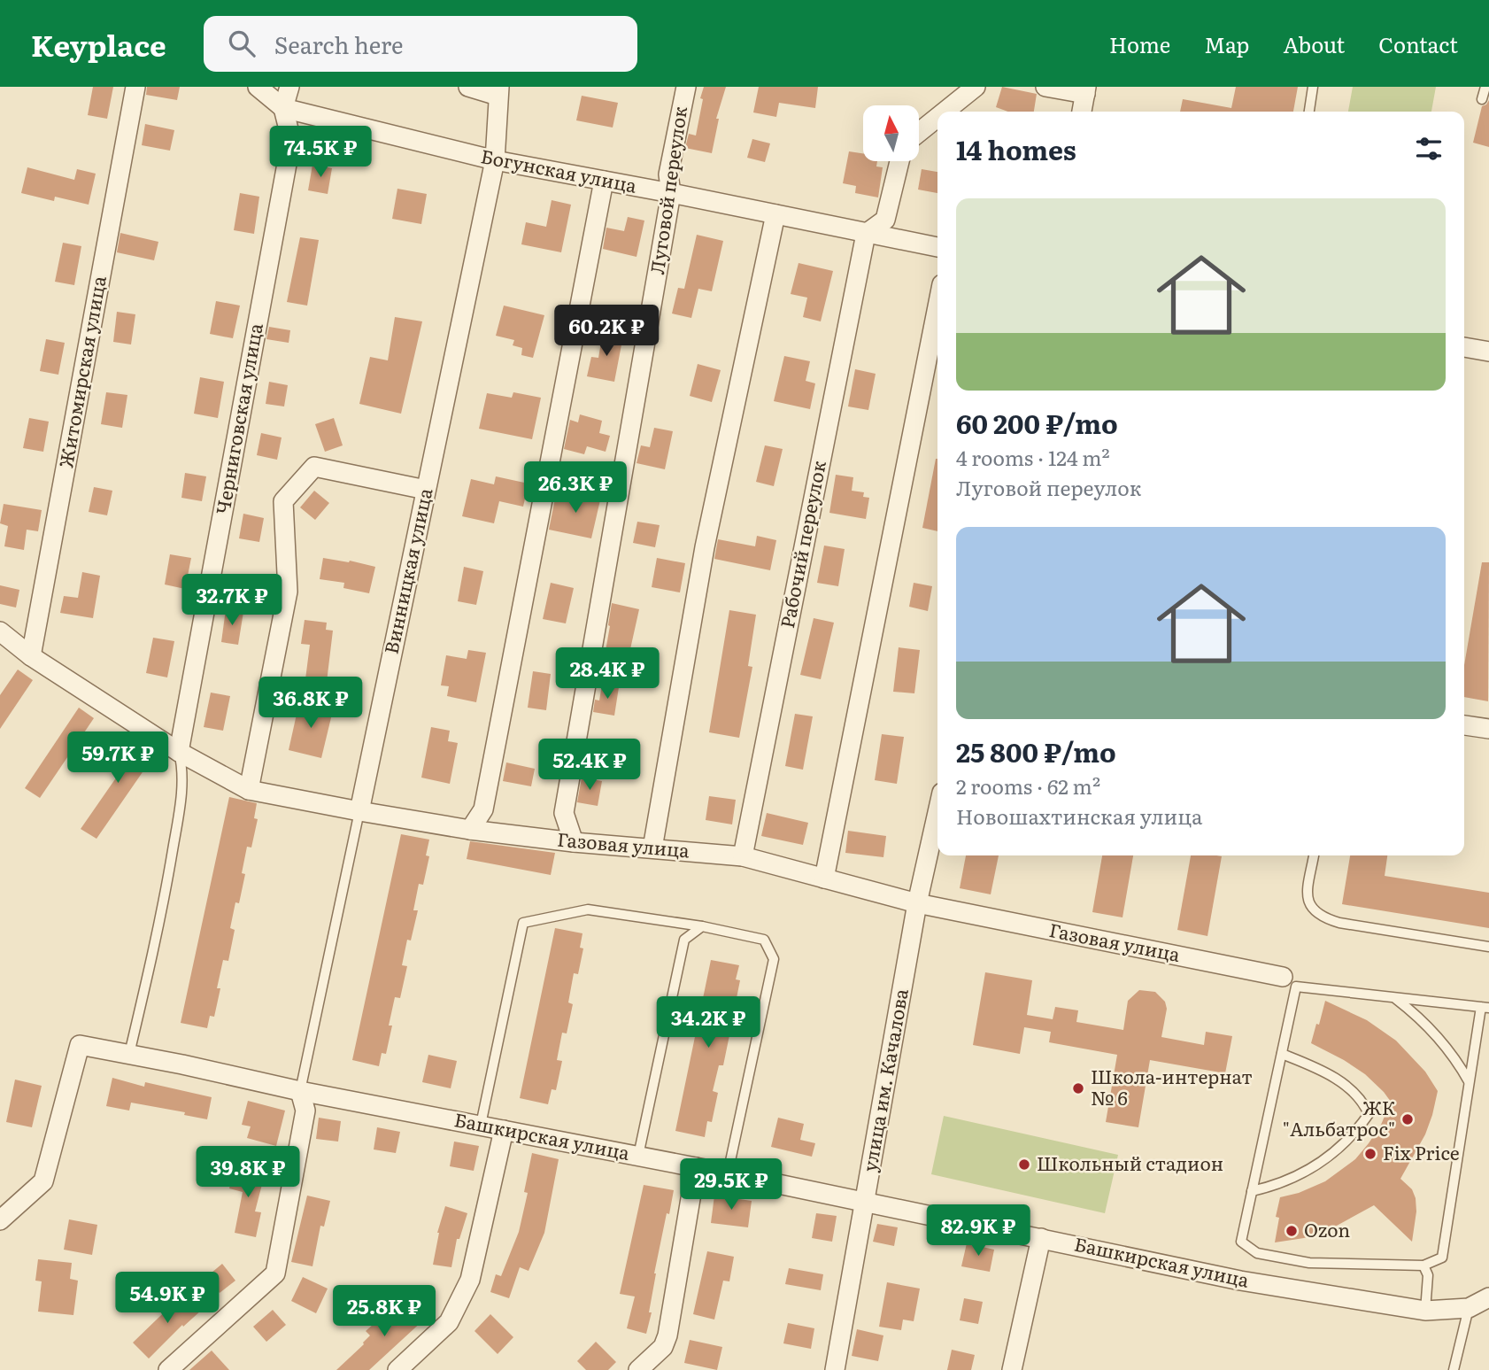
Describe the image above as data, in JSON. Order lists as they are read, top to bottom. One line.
{"streets":{"street":["Богунская улица","Луговой переулок","Житомирская улица","Черниговская улица","Рабочий переулок","Винницкая улица","Газовая улица","улица им. Качалова","Башкирская улица"]},"crossings":[["Богунская улица","Луговой переулок"],["Богунская улица","Черниговская улица"],["Богунская улица","Рабочий переулок"],["Богунская улица","Винницкая улица"],["Луговой переулок","Газовая улица"],["Житомирская улица","Газовая улица"],["Черниговская улица","Газовая улица"],["Рабочий переулок","Газовая улица"],["Винницкая улица","Газовая улица"],["Винницкая улица","Башкирская улица"],["Газовая улица","улица им. Качалова"],["улица им. Качалова","Башкирская улица"]],"places":["Школа-интернат № 6","ЖК \"Альбатрос\"","Fix Price","Школьный стадион","Ozon"],"north":"top","page":{"header":"Keyplace","search":"Search here","nav":["Home","Map","About","Contact"],"heading":"14 homes","price":["74.5K ₽","60.2K ₽","26.3K ₽","32.7K ₽","28.4K ₽","36.8K ₽","59.7K ₽","52.4K ₽","34.2K ₽","39.8K ₽","29.5K ₽","82.9K ₽","54.9K ₽","25.8K ₽"],"list":[{"name":"60 200 ₽/mo","note":"4 rooms · 124 m² · Луговой переулок"},{"name":"25 800 ₽/mo","note":"2 rooms · 62 m² · Новошахтинская улица"}]}}
